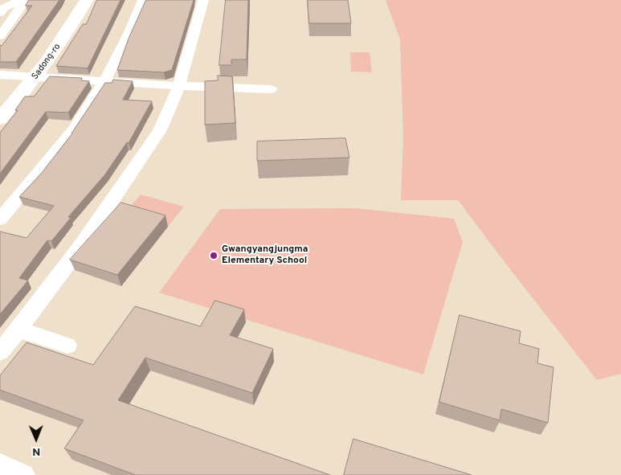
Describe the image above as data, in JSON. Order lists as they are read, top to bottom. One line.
{"streets":{"street":["Sadong-ro"]},"places":["Gwangyangjungma Elementary School"],"north":"bottom"}
